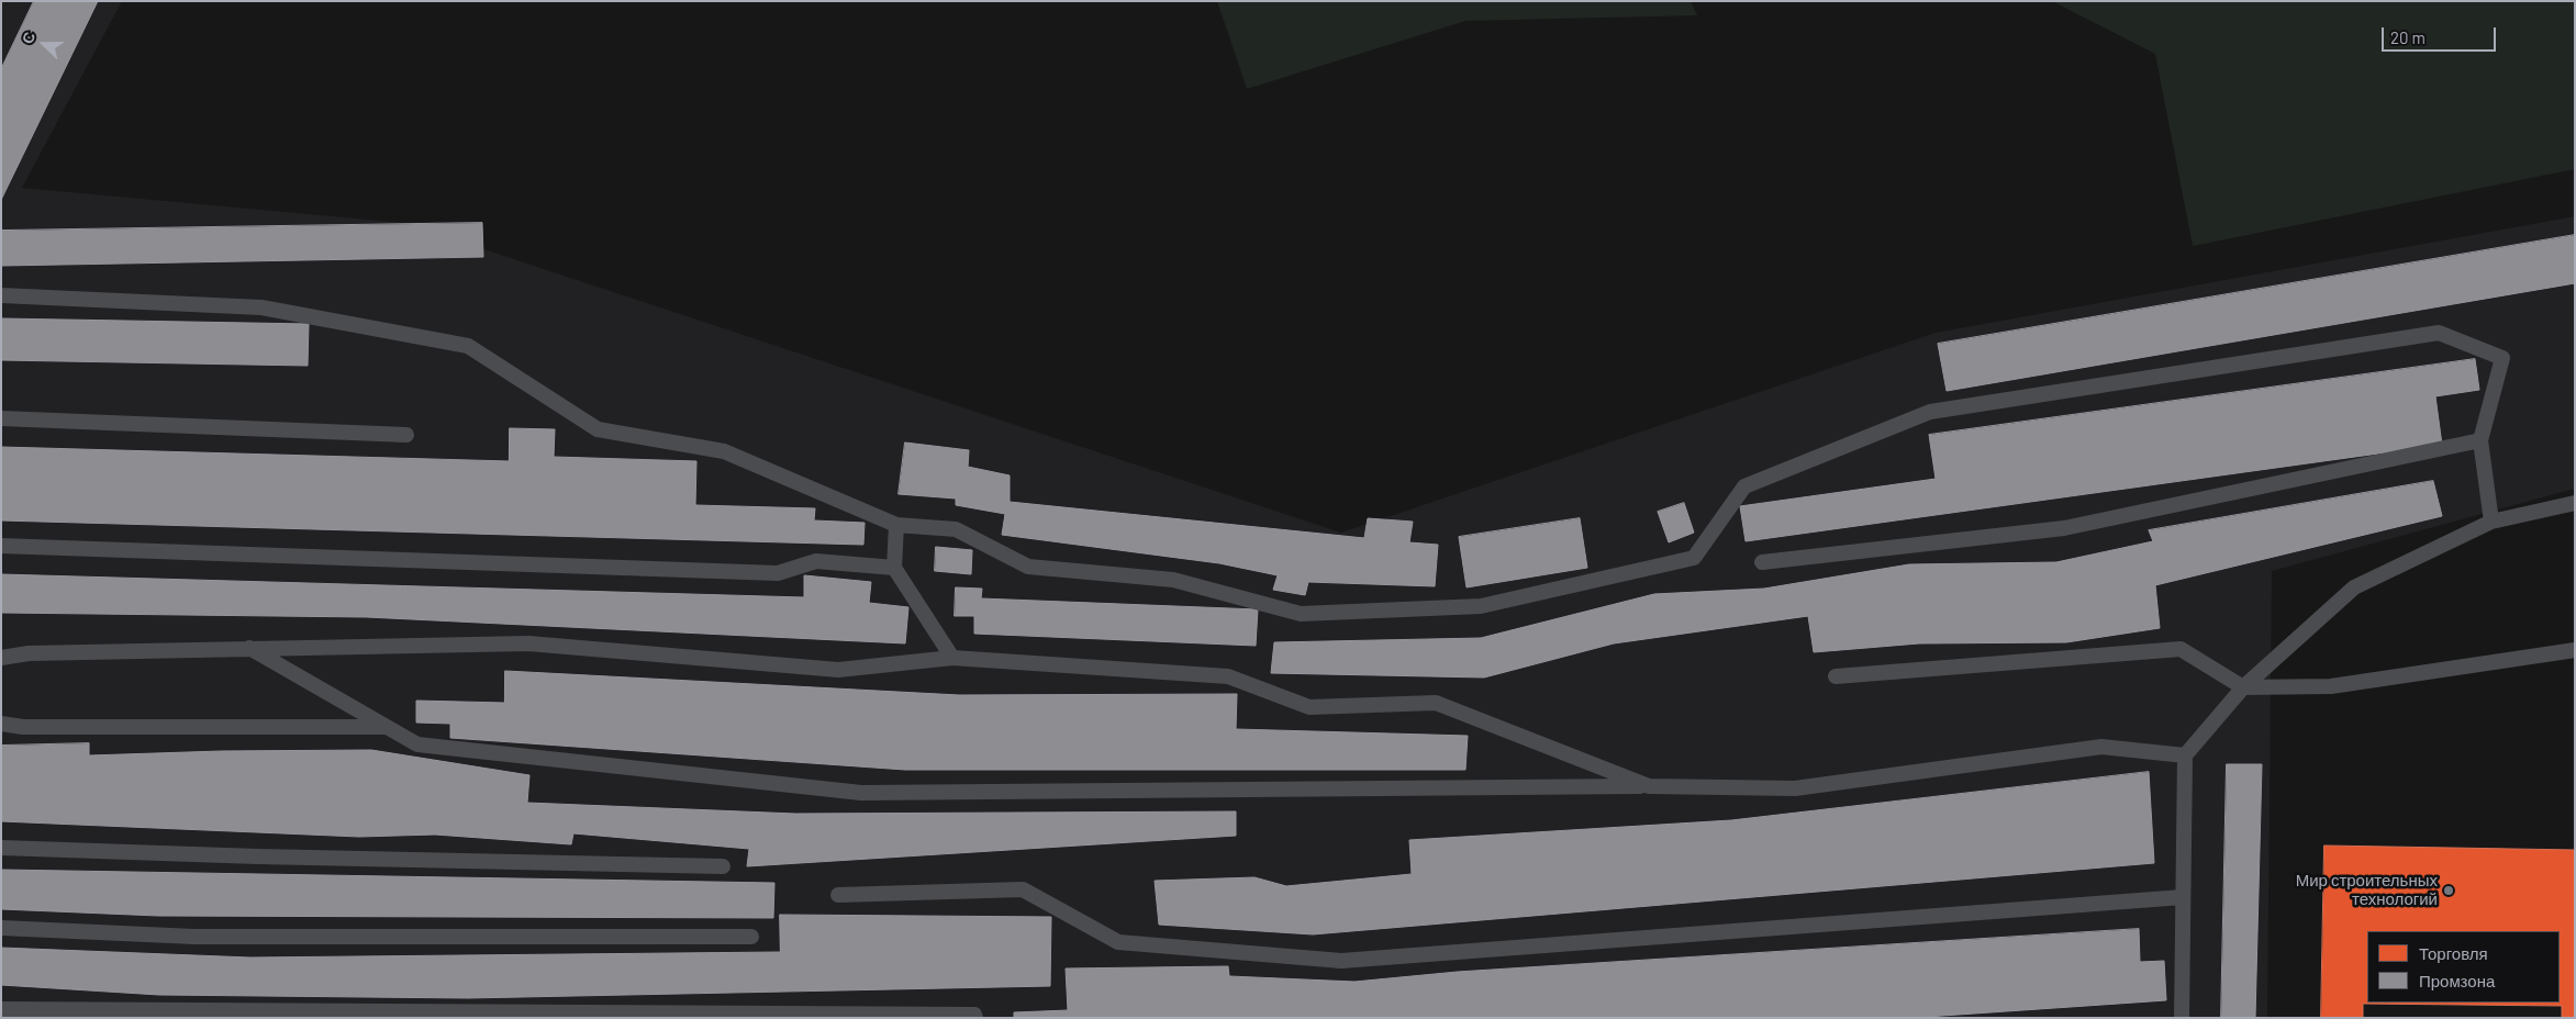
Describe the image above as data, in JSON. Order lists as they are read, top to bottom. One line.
{"places":["Мир строительных технологий"],"legend":["Торговля","Промзона"],"scale_bar":"20 m","north":"left"}
